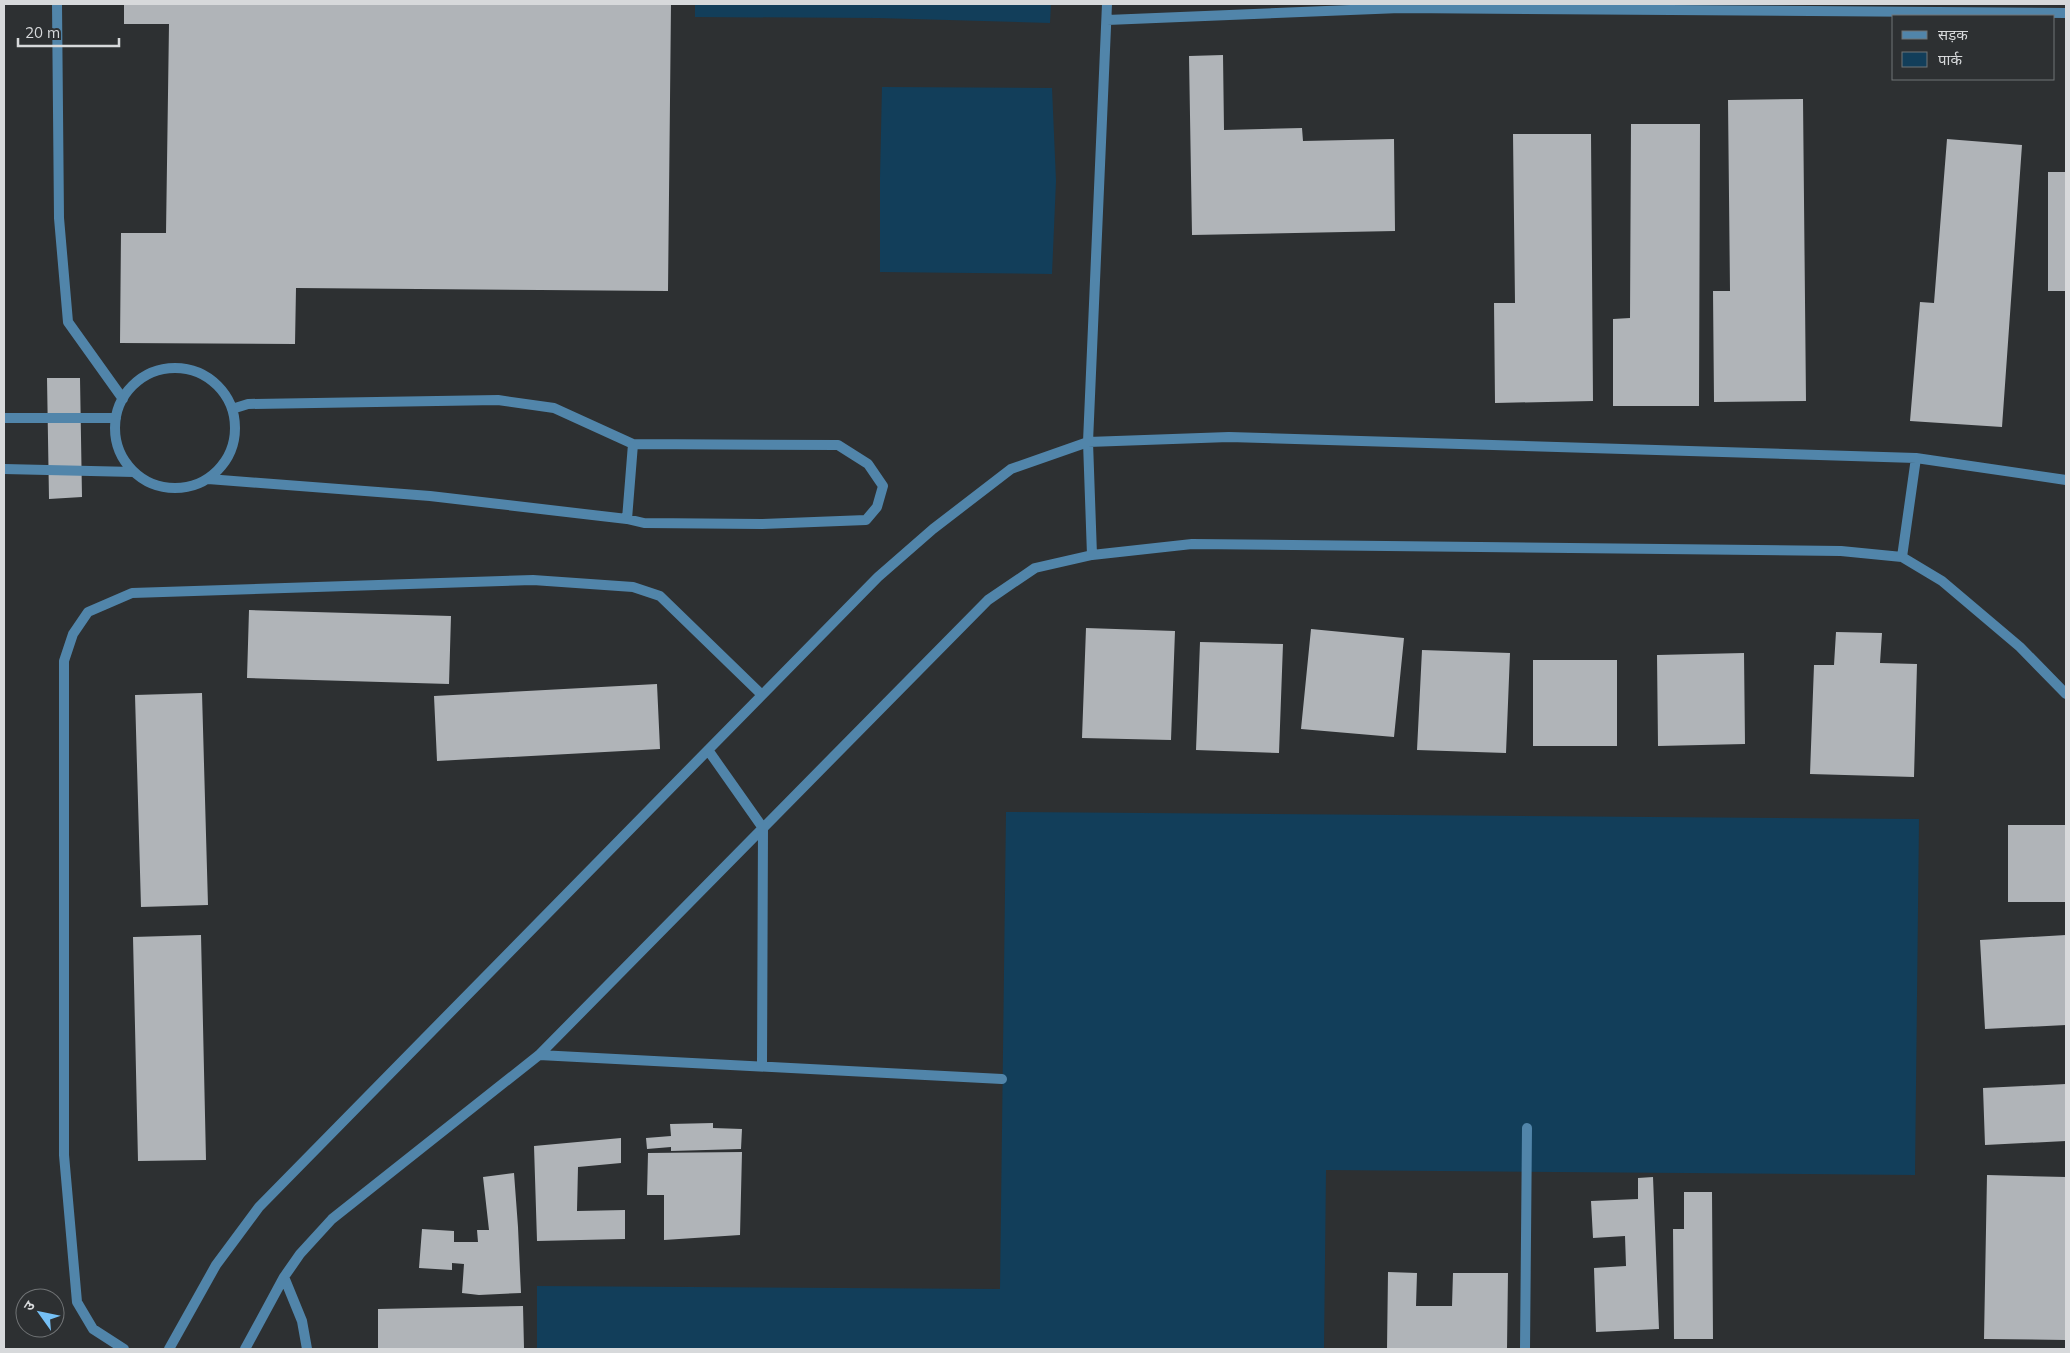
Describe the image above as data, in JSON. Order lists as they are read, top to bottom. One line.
{"legend":["सड़क","पार्क"],"scale_bar":"20 m","north":"top left"}
